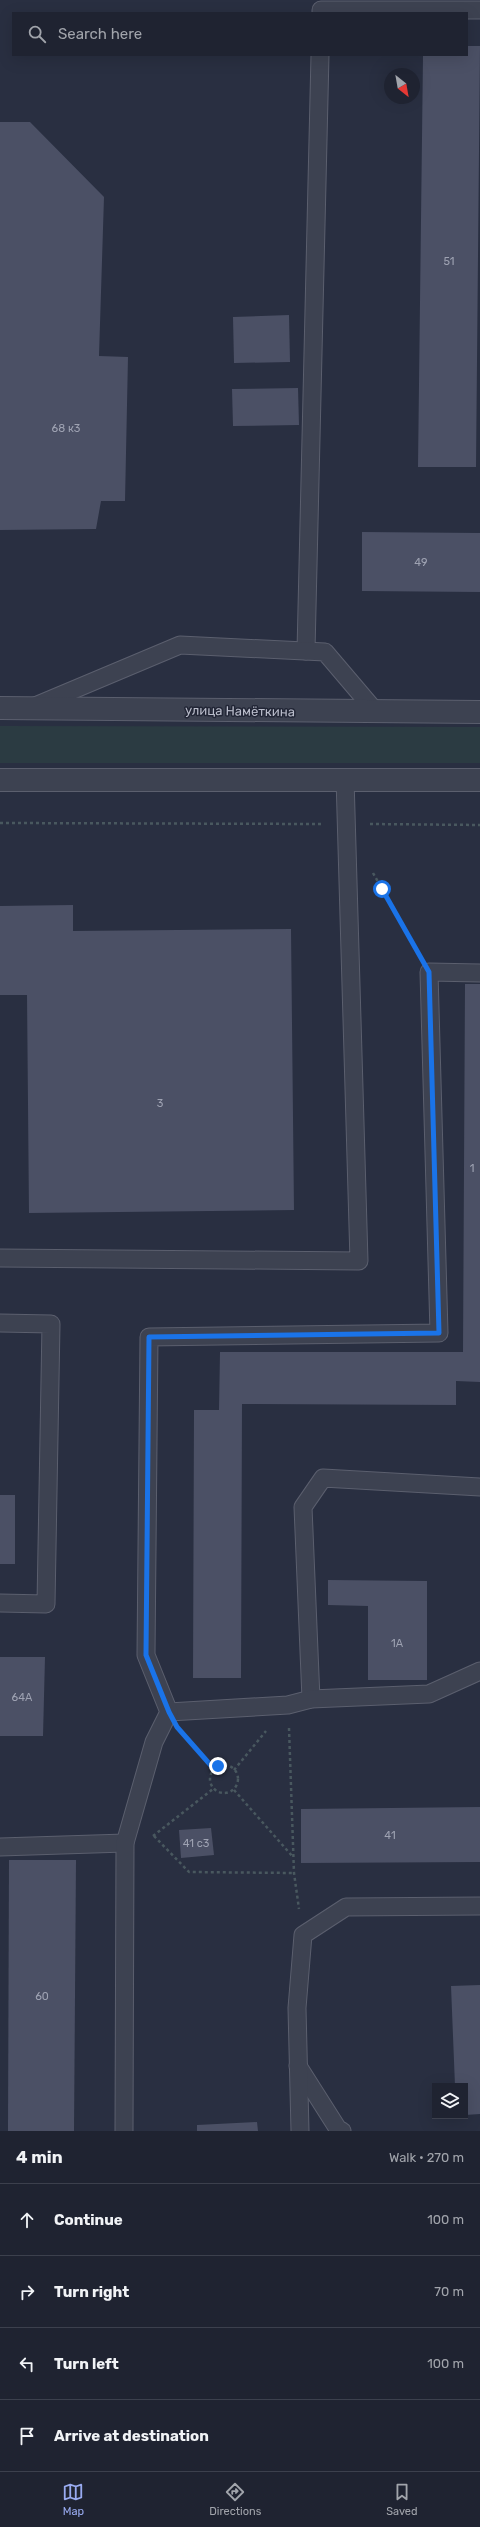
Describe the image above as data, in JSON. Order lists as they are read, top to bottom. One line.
{"streets":{"street":["улица Намёткина"]},"house_numbers":["51","68 к3","49","3","1","1А","64А","41","41 с3","60"],"north":"bottom right","page":{"search":"Search here","heading":["4 min","Walk · 270 m"],"list":[["Continue","100 m"],["Turn right","70 m"],["Turn left","100 m"],"Arrive at destination"],"nav":["Map","Directions","Saved"]}}
